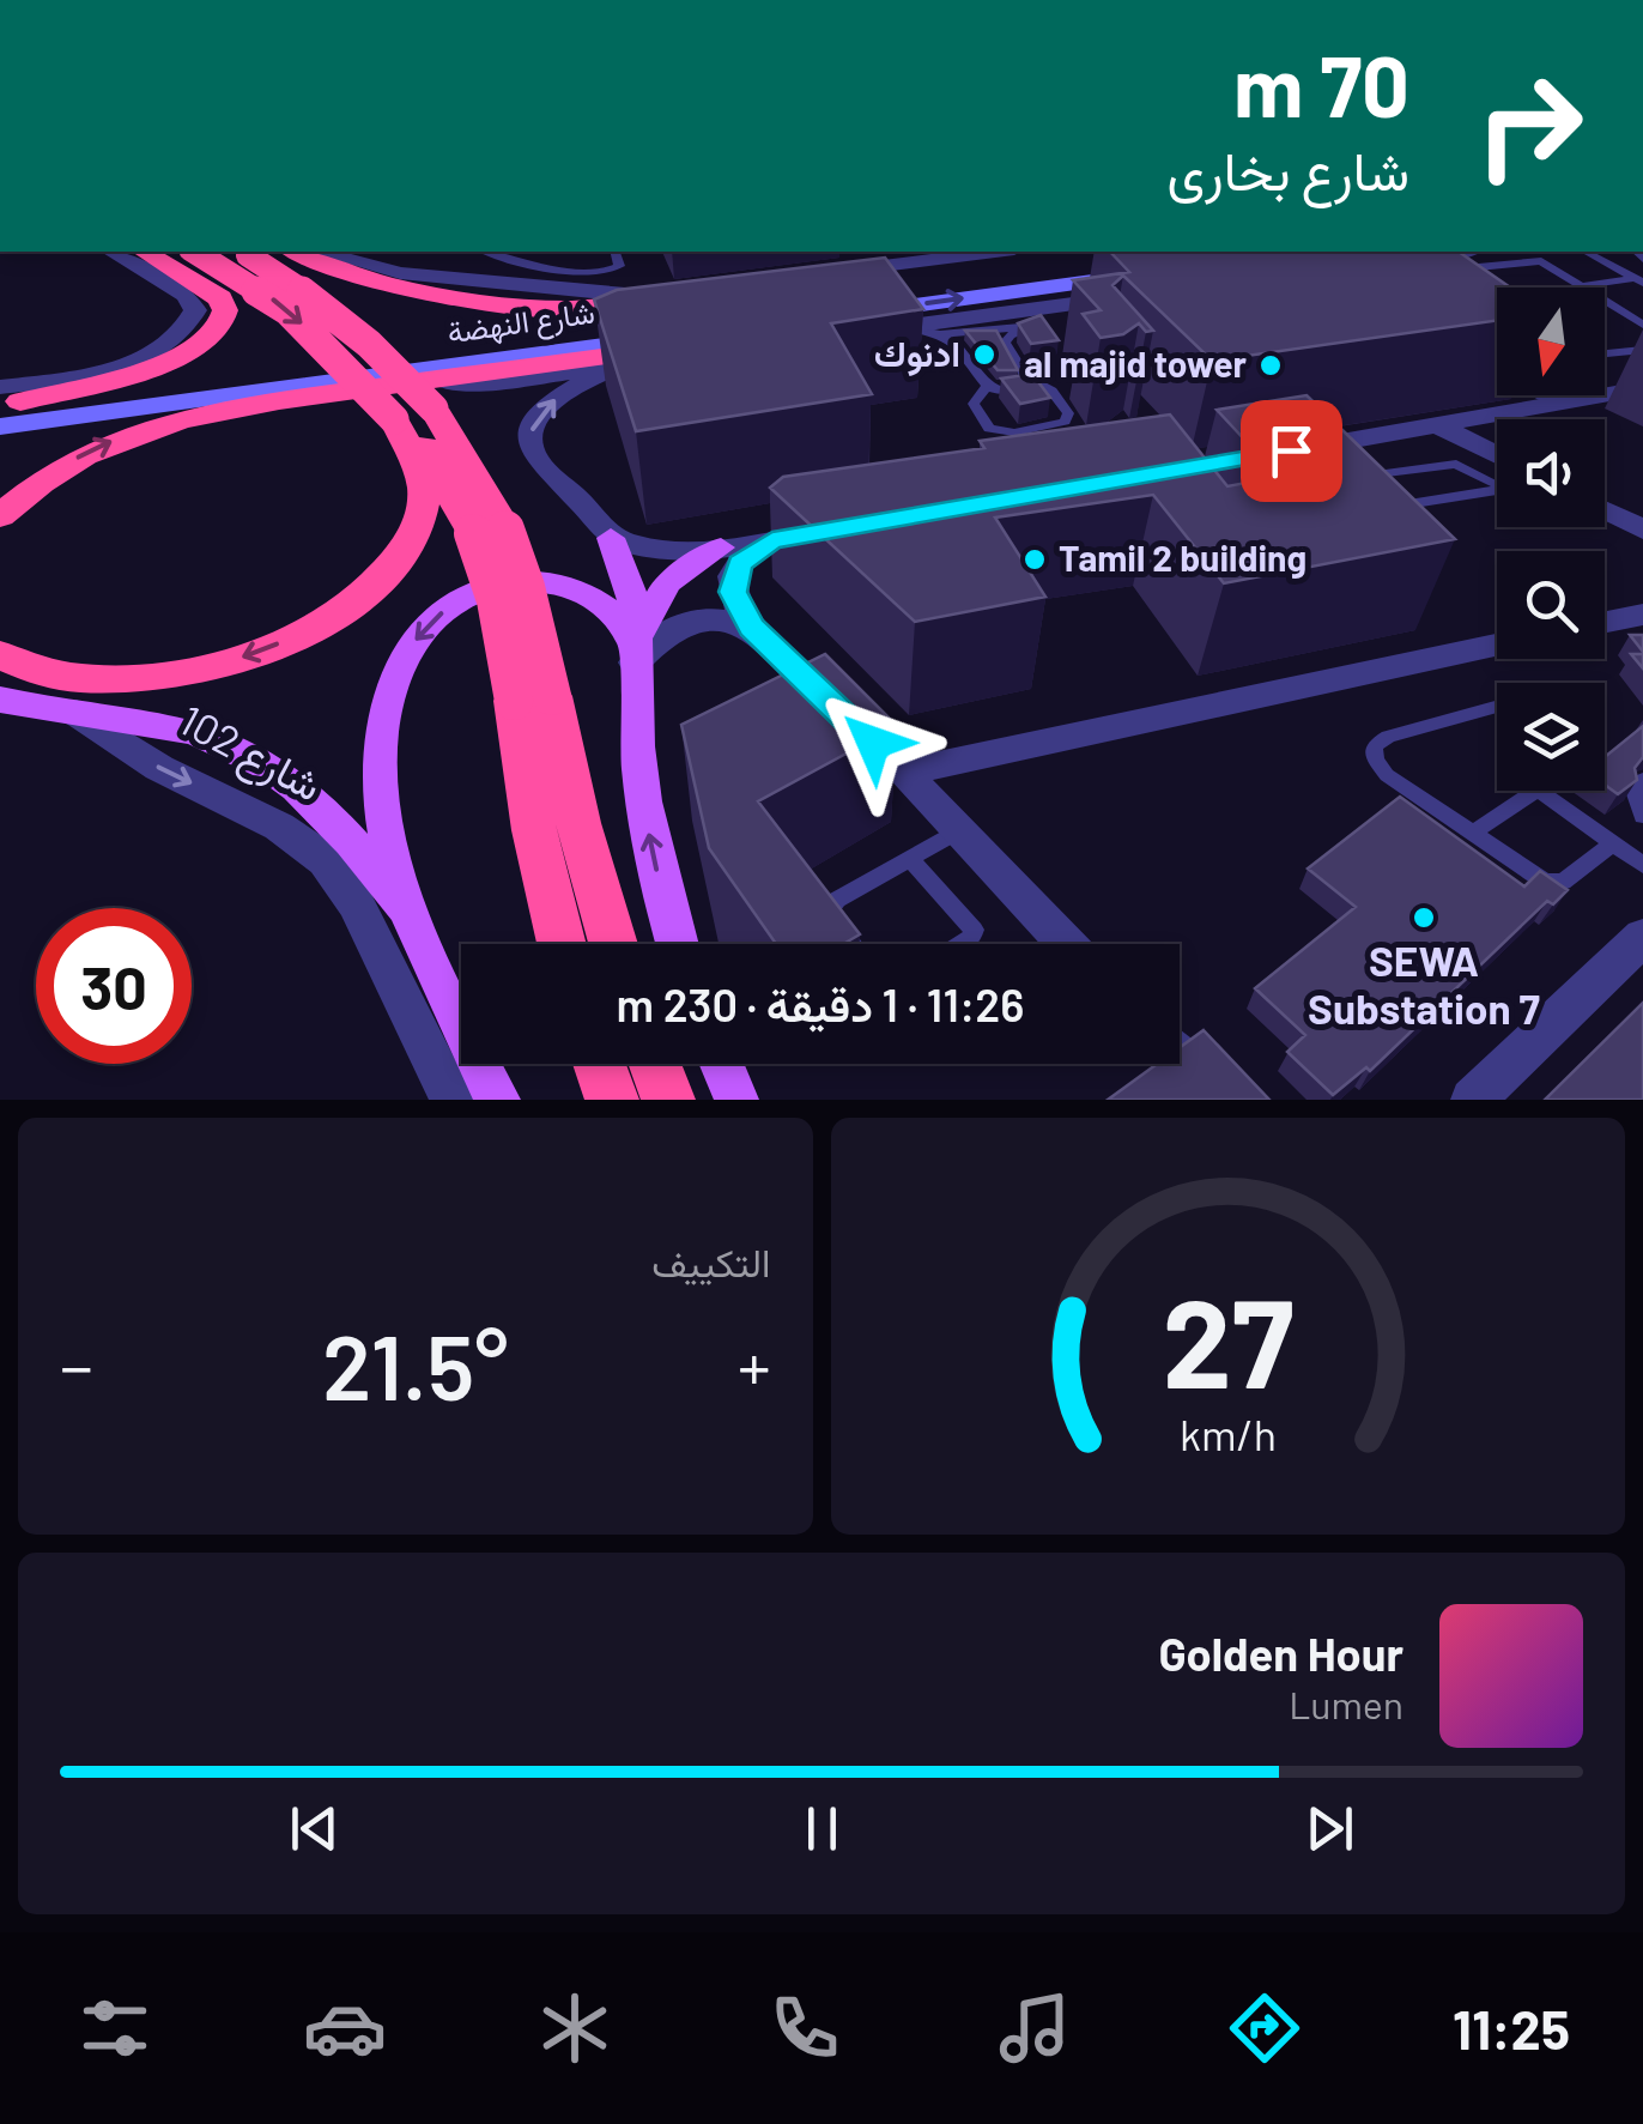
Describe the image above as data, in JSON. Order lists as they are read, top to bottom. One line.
{"streets":{"main road":["شارع النهضة"],"street":["شارع 102"]},"one_way":["شارع 102"],"places":["ادنوك","al majid tower","Tamil 2 building","SEWA Substation 7"],"north":"bottom","page":{"turn":["70 m","شارع بخارى"],"limit":"30","trip":"11:26 · 1 دقيقة · 230 m","tile":"التكييف","heat":["−","21.5°","+"],"song":["Golden Hour","Lumen"],"tabs":"11:25","gauge":["27","km/h"]}}
